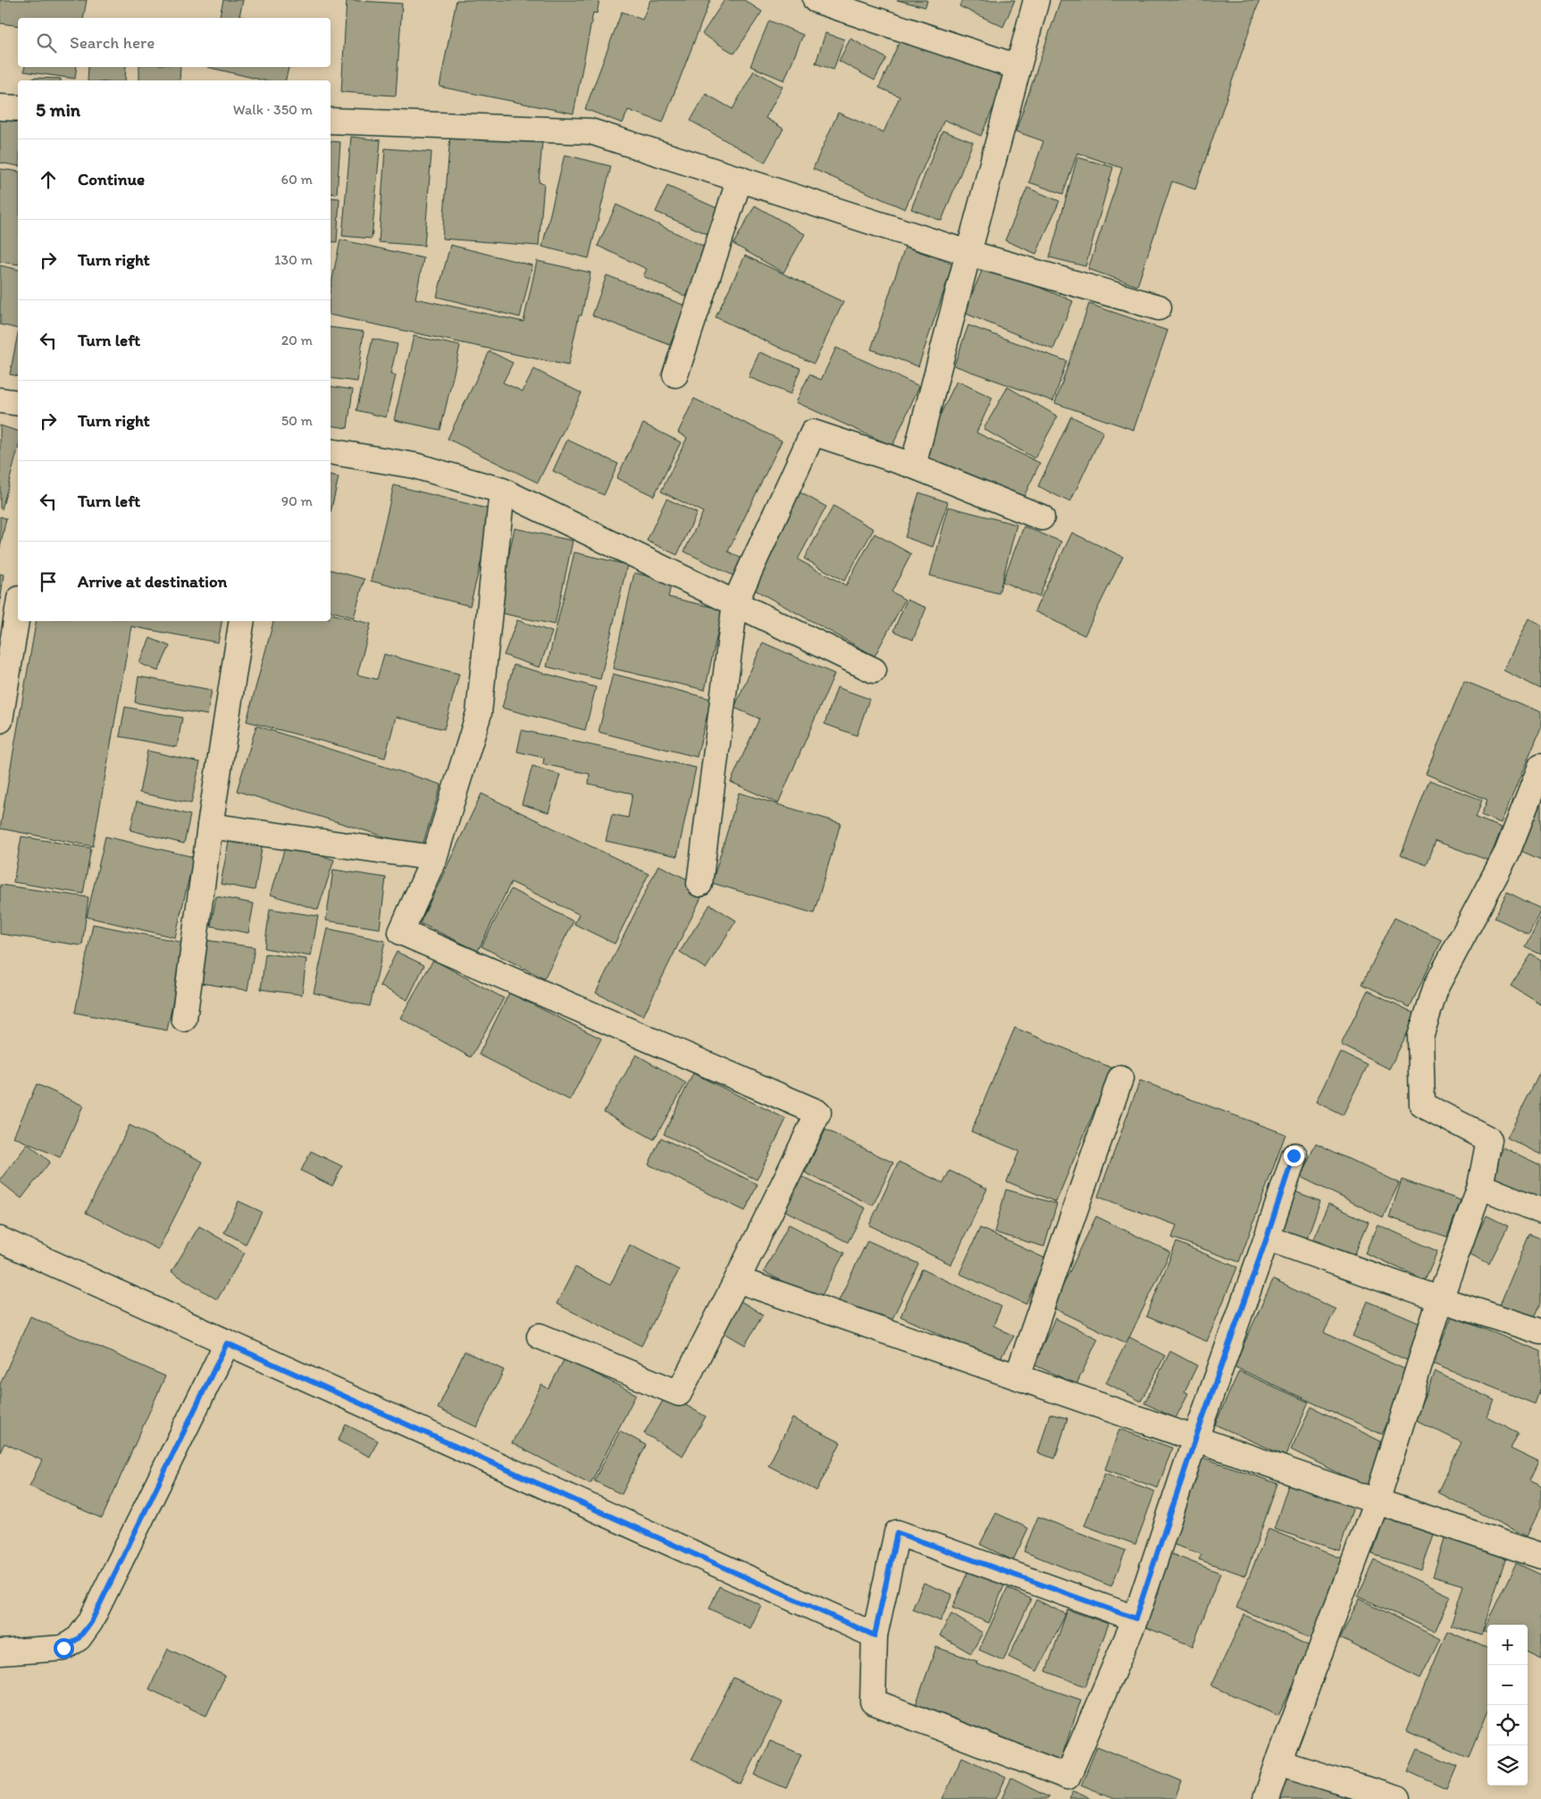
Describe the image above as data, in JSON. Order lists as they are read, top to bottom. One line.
{"page":{"search":"Search here","heading":["5 min","Walk · 350 m"],"list":[["Continue","60 m"],["Turn right","130 m"],["Turn left","20 m"],["Turn right","50 m"],["Turn left","90 m"],"Arrive at destination"],"map_buttons":["+","−"]}}
